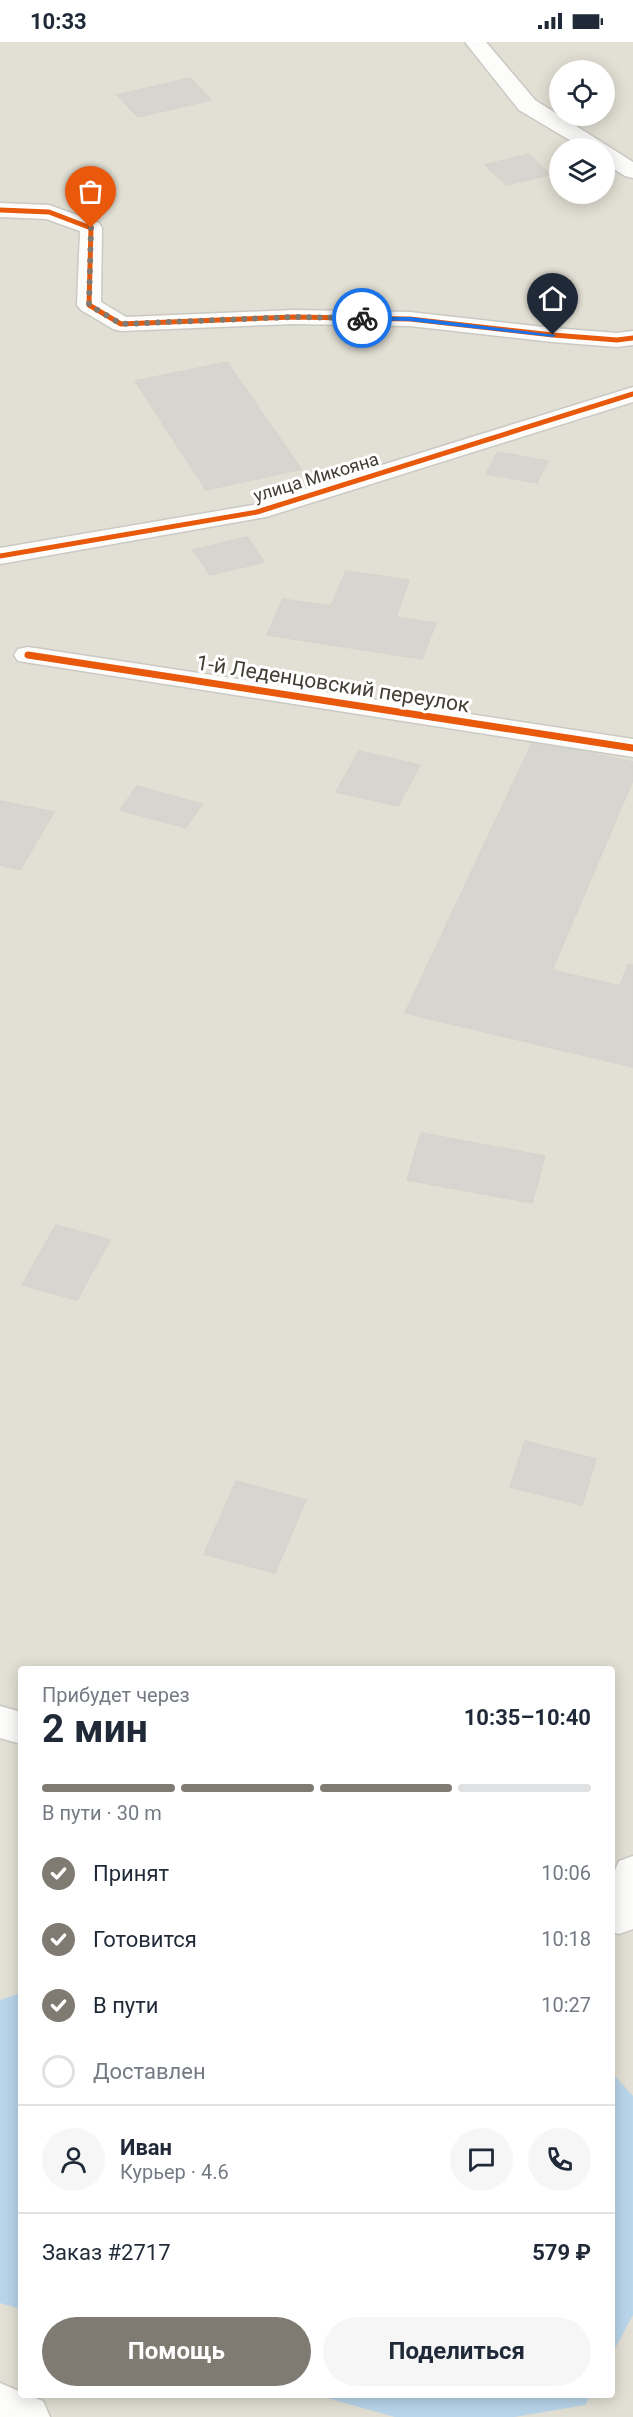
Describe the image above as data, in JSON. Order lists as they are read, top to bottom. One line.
{"streets":{"street":["улица Микояна","1-й Леденцовский переулок"]},"page":{"status":"10:33","heading":["2 мин","Прибудет через","10:35–10:40"],"panel":["Иван","Курьер · 4.6","Заказ #2717","579 ₽"],"bar":"В пути · 30 m","list":[["Принят","10:06"],["Готовится","10:18"],["В пути","10:27"],"Доставлен"],"buttons":["Помощь","Поделиться"]}}
